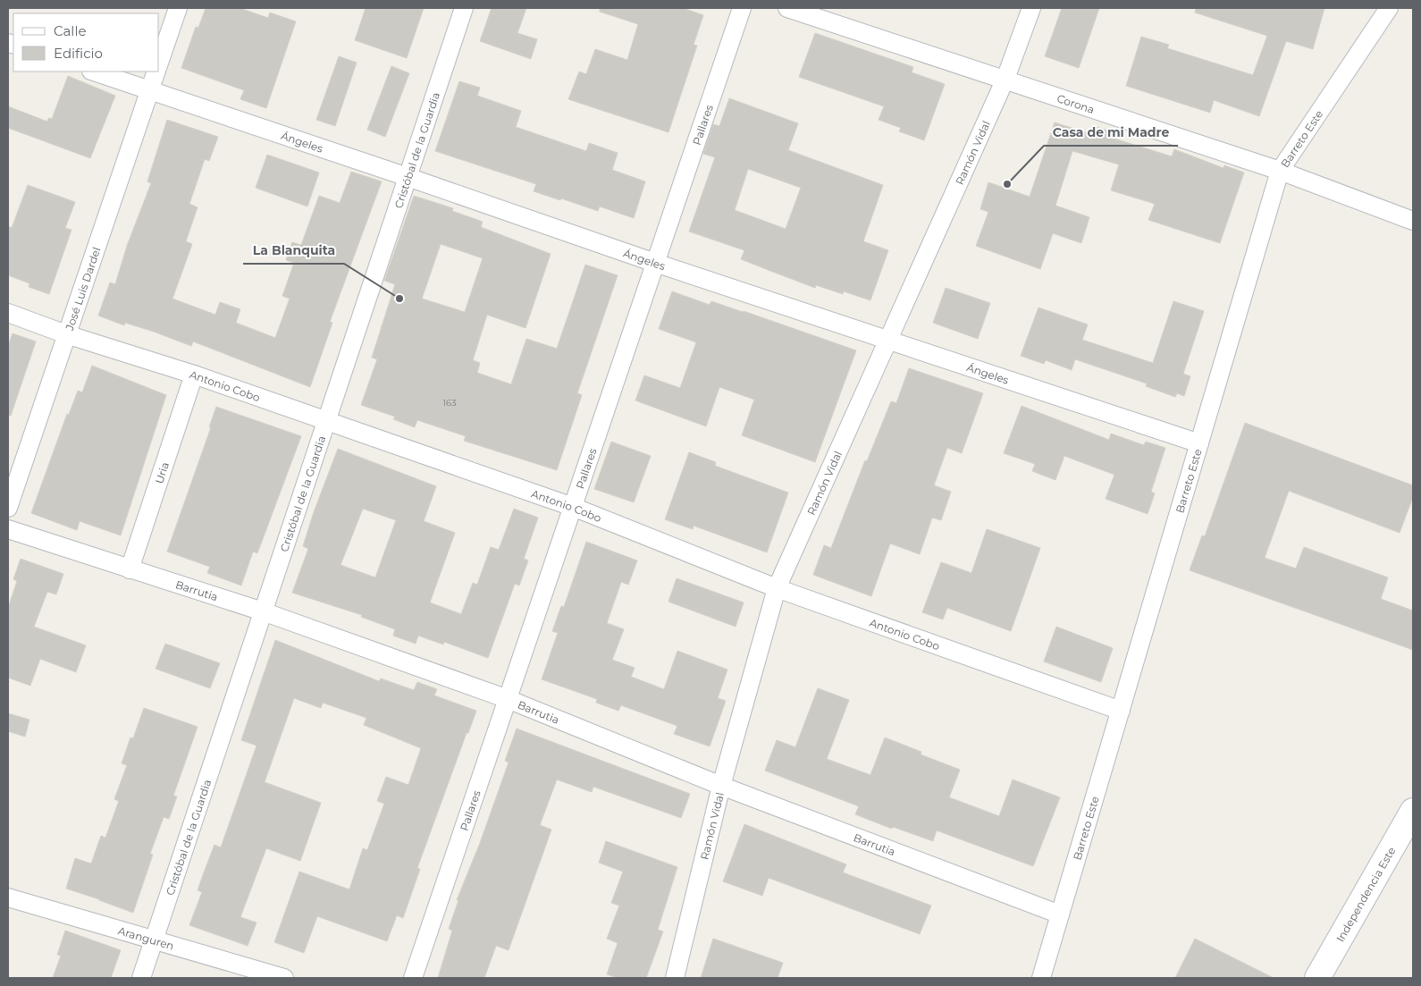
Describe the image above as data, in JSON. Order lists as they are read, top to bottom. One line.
{"streets":{"main road":["Independencia Este"],"street":["Corona","Pallares","Barreto Este","Ángeles","Cristóbal de la Guardia","Ramón Vidal","José Luis Dardel","Antonio Cobo","Uria","Barrutia","Aranguren"]},"crossings":[["Corona","Barreto Este"],["Corona","Ramón Vidal"],["Pallares","Ángeles"],["Pallares","Antonio Cobo"],["Pallares","Barrutia"],["Barreto Este","Ángeles"],["Barreto Este","Antonio Cobo"],["Barreto Este","Barrutia"],["Ángeles","Cristóbal de la Guardia"],["Ángeles","Ramón Vidal"],["Ángeles","José Luis Dardel"],["Cristóbal de la Guardia","Antonio Cobo"],["Cristóbal de la Guardia","Barrutia"],["Cristóbal de la Guardia","Aranguren"],["Ramón Vidal","Antonio Cobo"],["Ramón Vidal","Barrutia"],["José Luis Dardel","Antonio Cobo"],["Antonio Cobo","Uria"],["Uria","Barrutia"]],"places":["Casa de mi Madre","La Blanquita"],"house_numbers":["163"],"legend":["Calle","Edificio"]}
